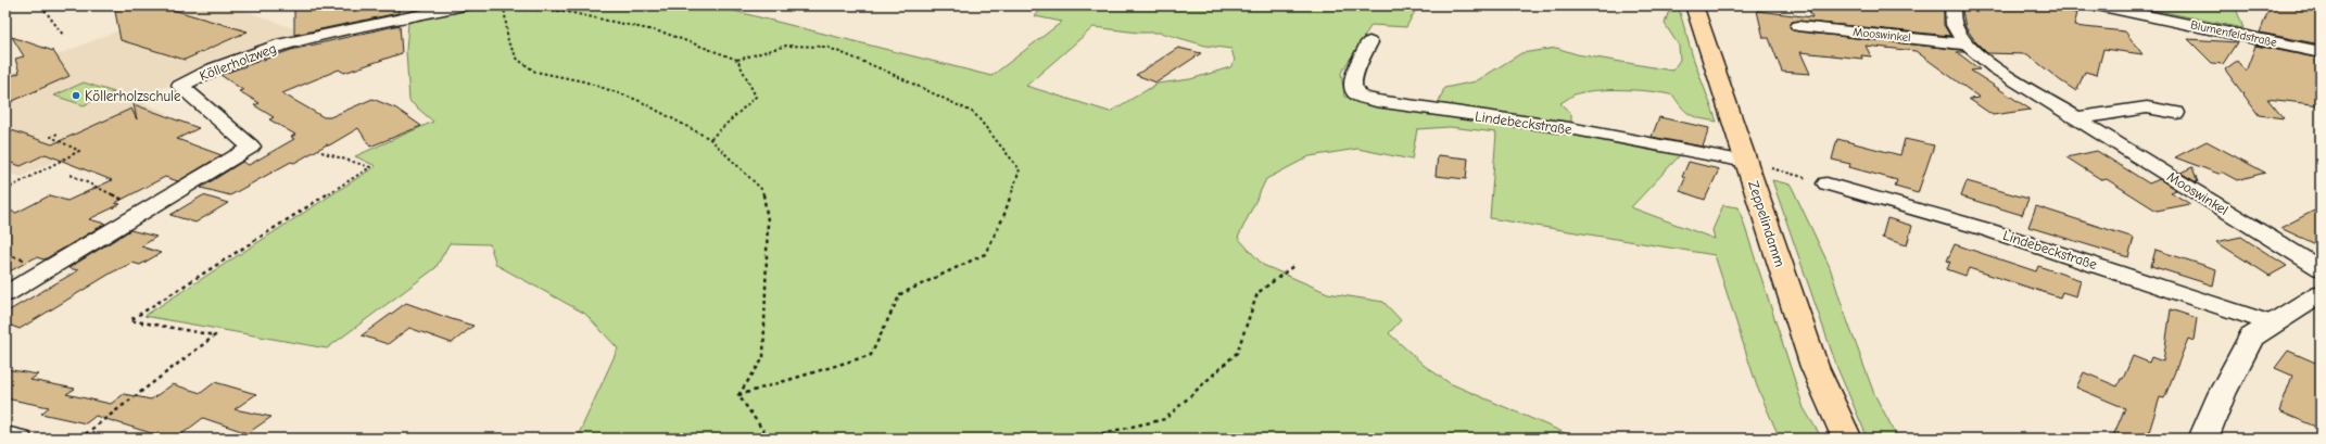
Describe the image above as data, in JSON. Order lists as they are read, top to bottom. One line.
{"streets":{"main road":["Zeppelindamm"],"street":["Blumenfeldstraße","Mooswinkel","Köllerholzweg","Lindebeckstraße"]},"crossings":[["Lindebeckstraße","Zeppelindamm"]],"places":["Köllerholzschule"]}
